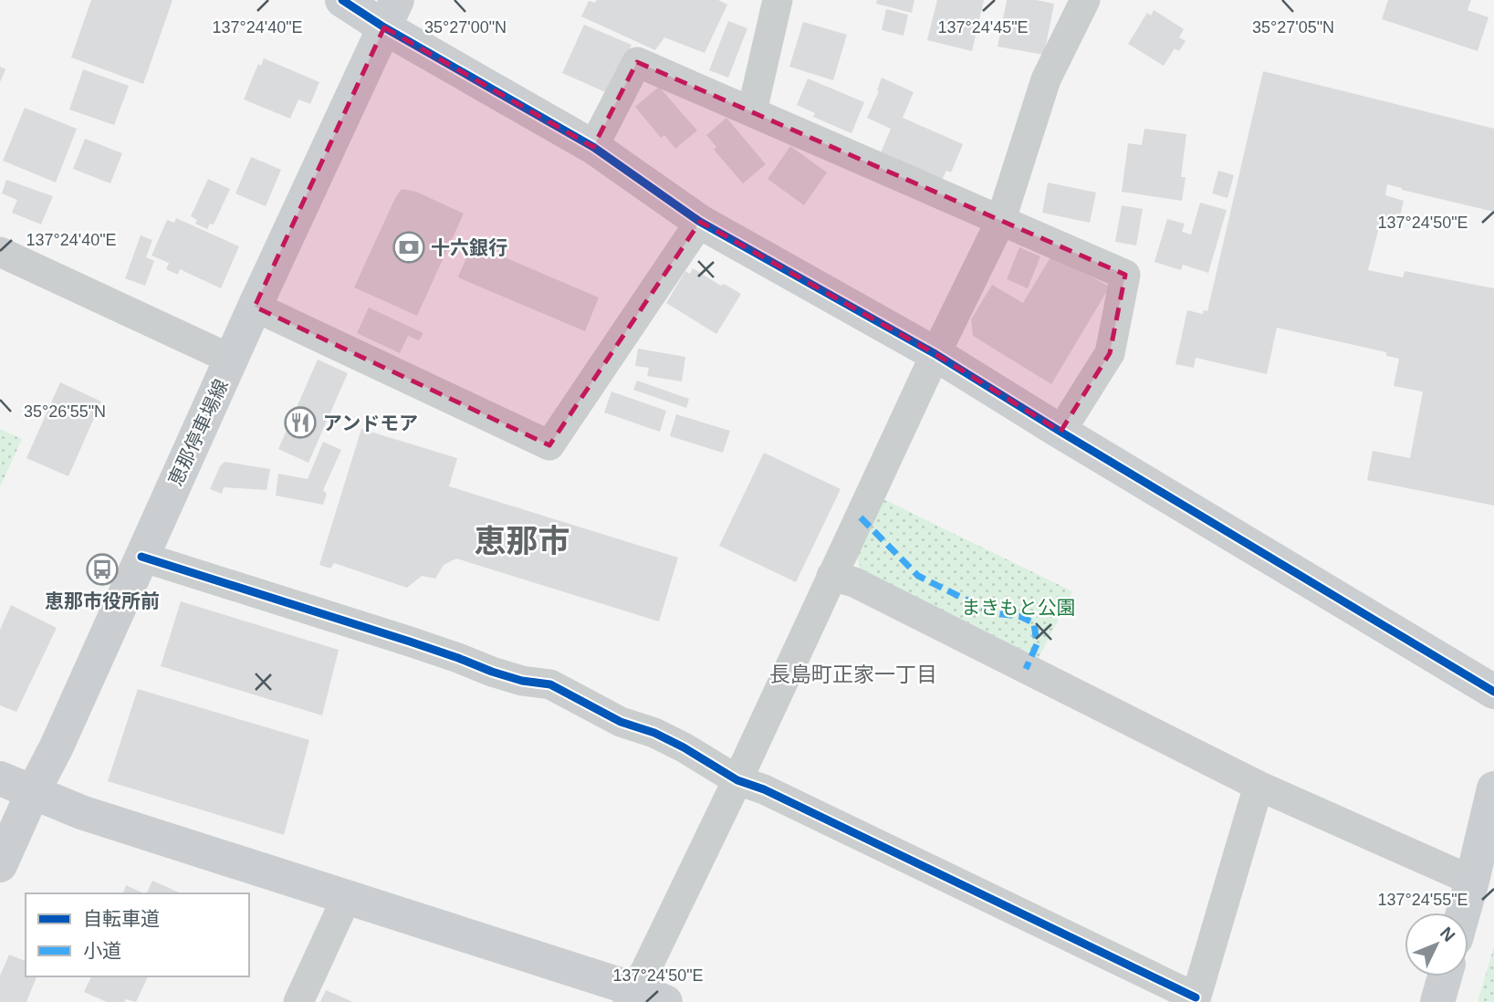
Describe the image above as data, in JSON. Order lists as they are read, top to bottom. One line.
{"streets":{"street":["恵那停車場線"]},"districts":["恵那市","長島町正家一丁目"],"parks":["まきもと公園"],"places":{"bank":["十六銀行"],"restaurant":["アンドモア"],"bus stop":["恵那市役所前"]},"legend":["自転車道","小道"],"north":"top right","coordinates":["137°24'45\"E","137°24'40\"E","35°27'05\"N","35°27'00\"N","137°24'50\"E","35°26'55\"N","137°24'55\"E"]}
